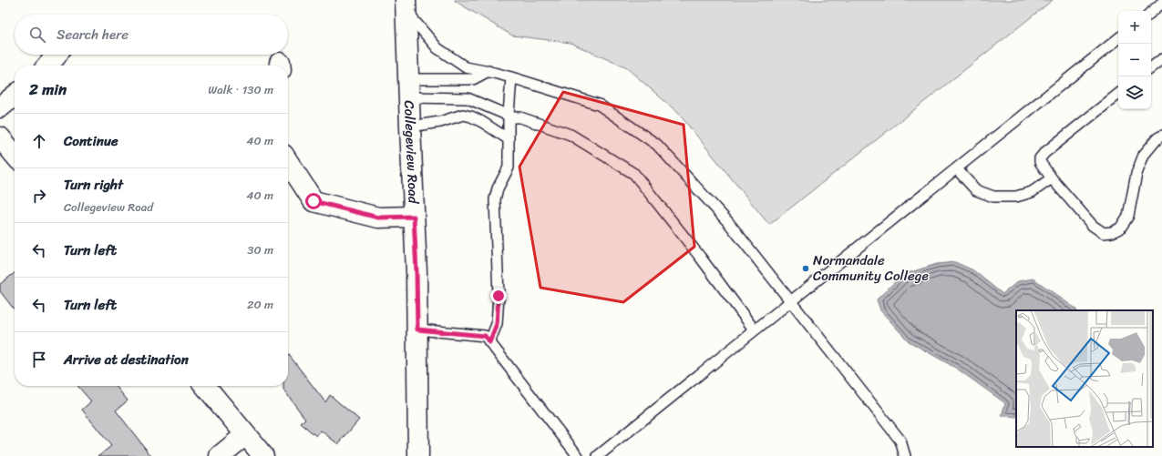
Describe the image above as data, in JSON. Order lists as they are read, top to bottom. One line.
{"streets":{"street":["Collegeview Road"]},"places":["Normandale Community College"],"page":{"map_buttons":["+","−"],"search":"Search here","heading":["2 min","Walk · 130 m"],"list":[["Continue","40 m"],["Turn right","Collegeview Road","40 m"],["Turn left","30 m"],["Turn left","20 m"],"Arrive at destination"]}}
